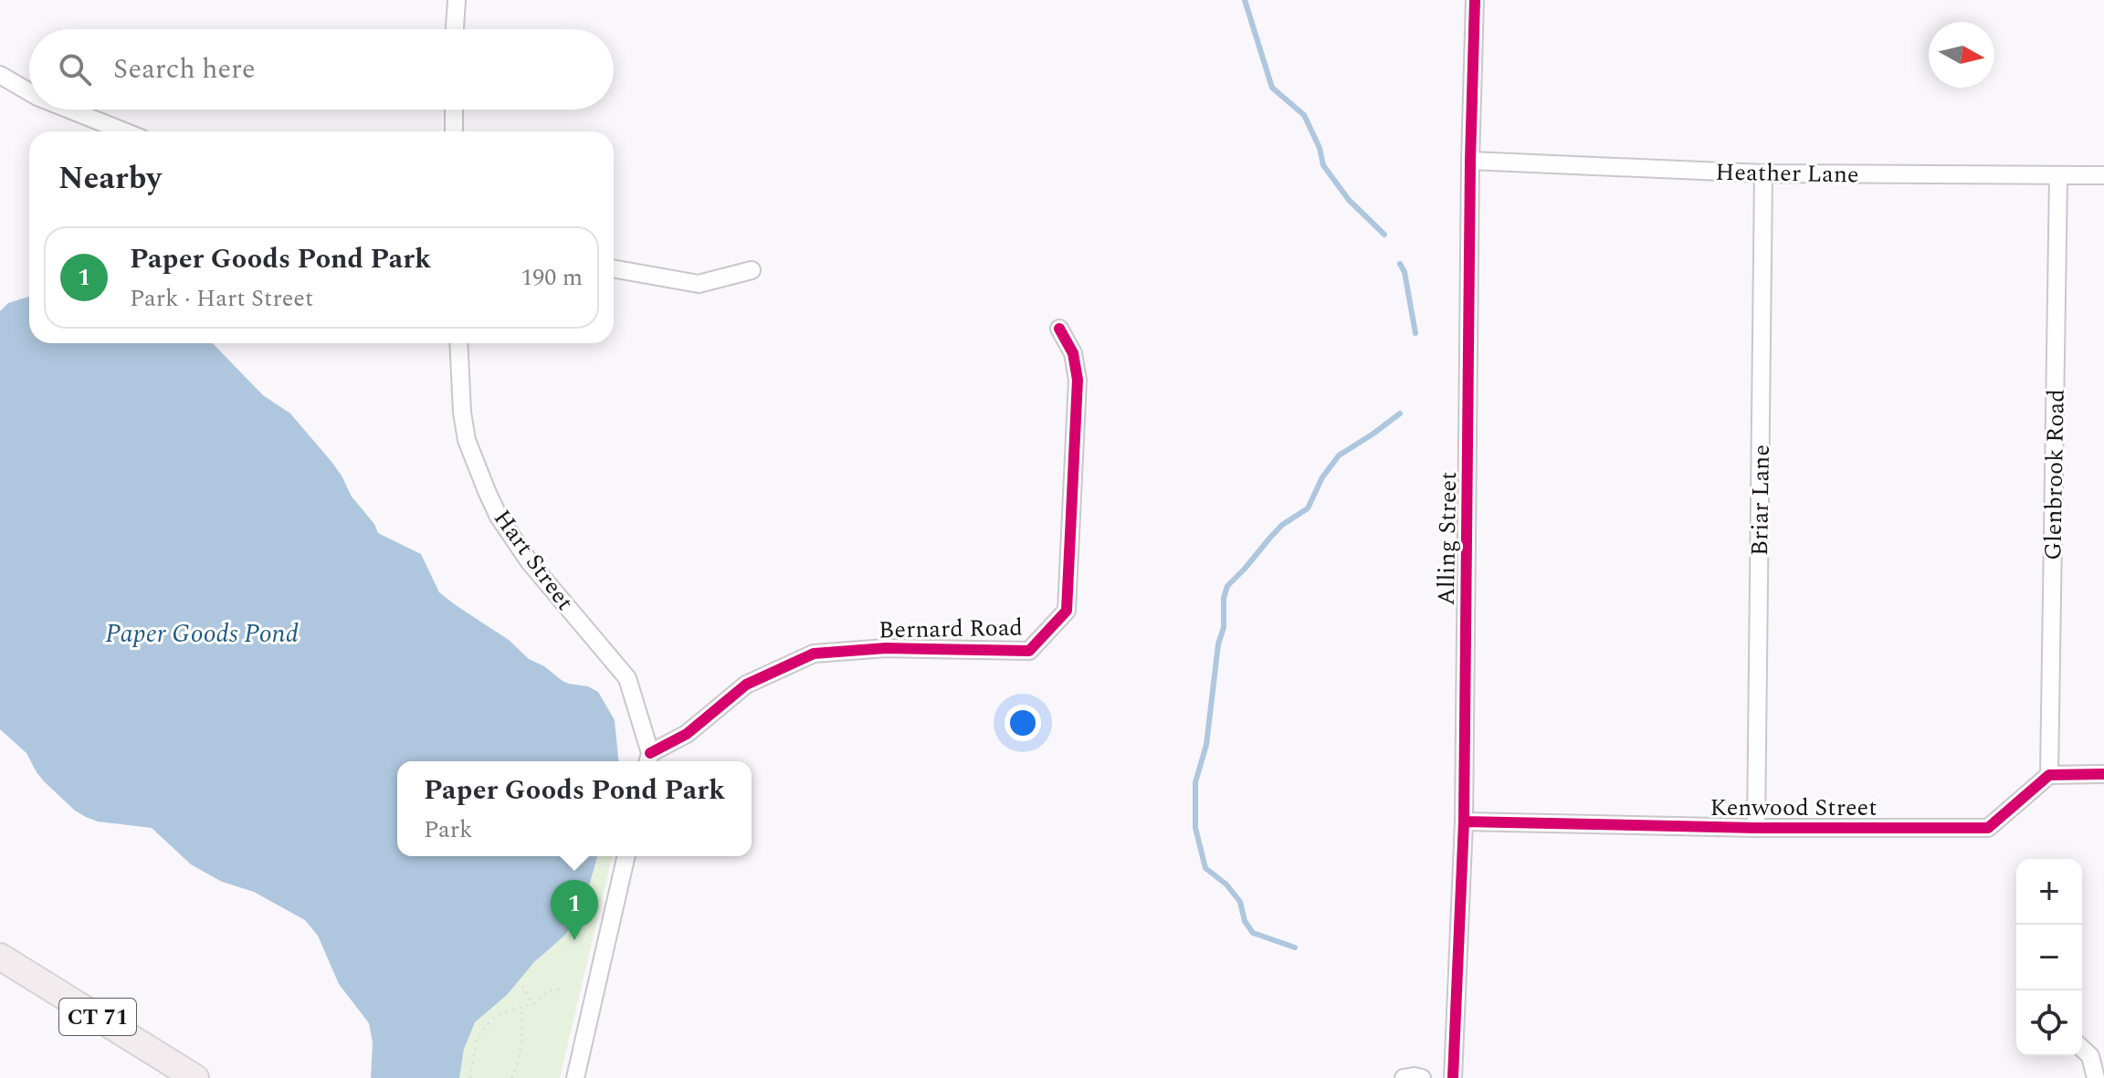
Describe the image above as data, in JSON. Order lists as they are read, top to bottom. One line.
{"streets":{"main road":["CT 71"],"street":["Heather Lane","Glenbrook Road","Briar Lane","Alling Street","Hart Street","Bernard Road","Kenwood Street"]},"crossings":[["Heather Lane","Glenbrook Road"],["Heather Lane","Briar Lane"],["Heather Lane","Alling Street"],["Glenbrook Road","Kenwood Street"],["Briar Lane","Kenwood Street"],["Alling Street","Kenwood Street"],["Hart Street","Bernard Road"]],"water":["Paper Goods Pond"],"north":"right","page":{"search":"Search here","heading":"Nearby","list":[{"mark":"1","name":"Paper Goods Pond Park","note":"Park · Hart Street","value":"190 m"}],"popup":["Paper Goods Pond Park","Park"],"map_buttons":["+","−"],"pins":"1"}}
